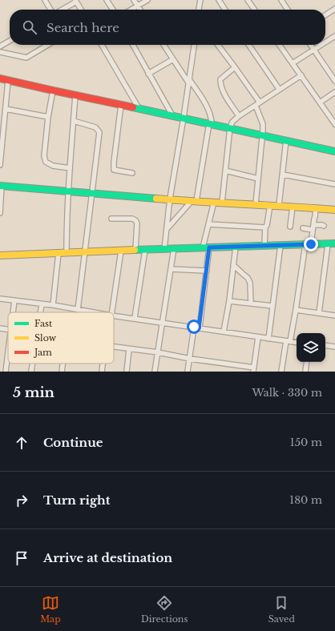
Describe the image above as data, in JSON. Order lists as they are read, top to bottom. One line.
{"legend":["Fast","Slow","Jam"],"page":{"search":"Search here","heading":["5 min","Walk · 330 m"],"list":[["Continue","150 m"],["Turn right","180 m"],"Arrive at destination"],"nav":["Map","Directions","Saved"]}}
